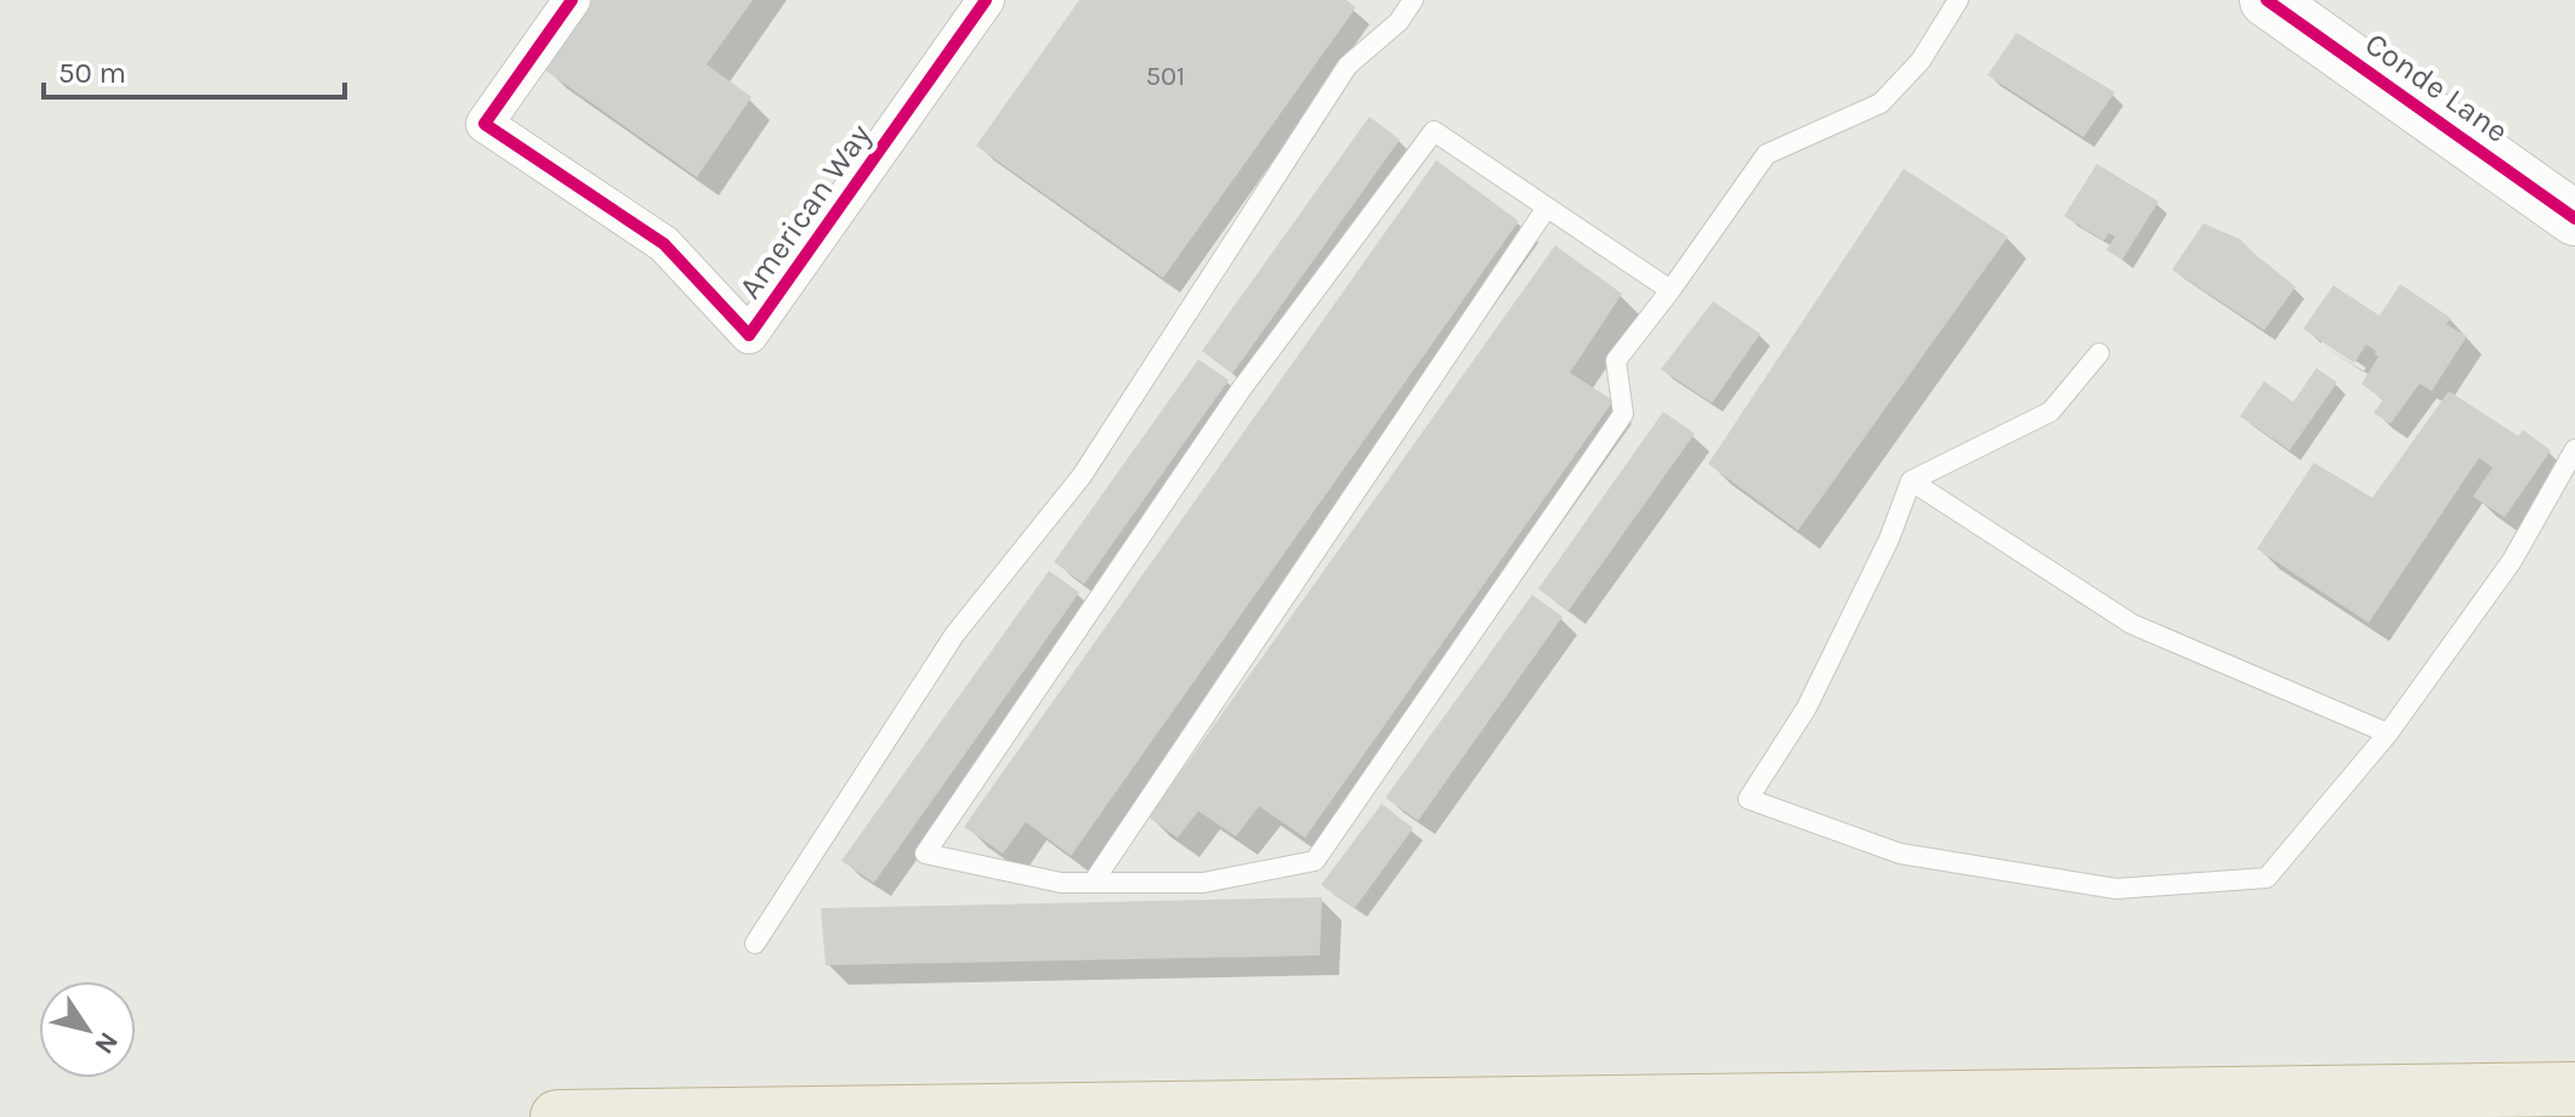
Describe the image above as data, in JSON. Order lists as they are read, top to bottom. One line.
{"streets":{"street":["Conde Lane","American Way"]},"house_numbers":["501"],"scale_bar":"50 m","north":"bottom right"}
